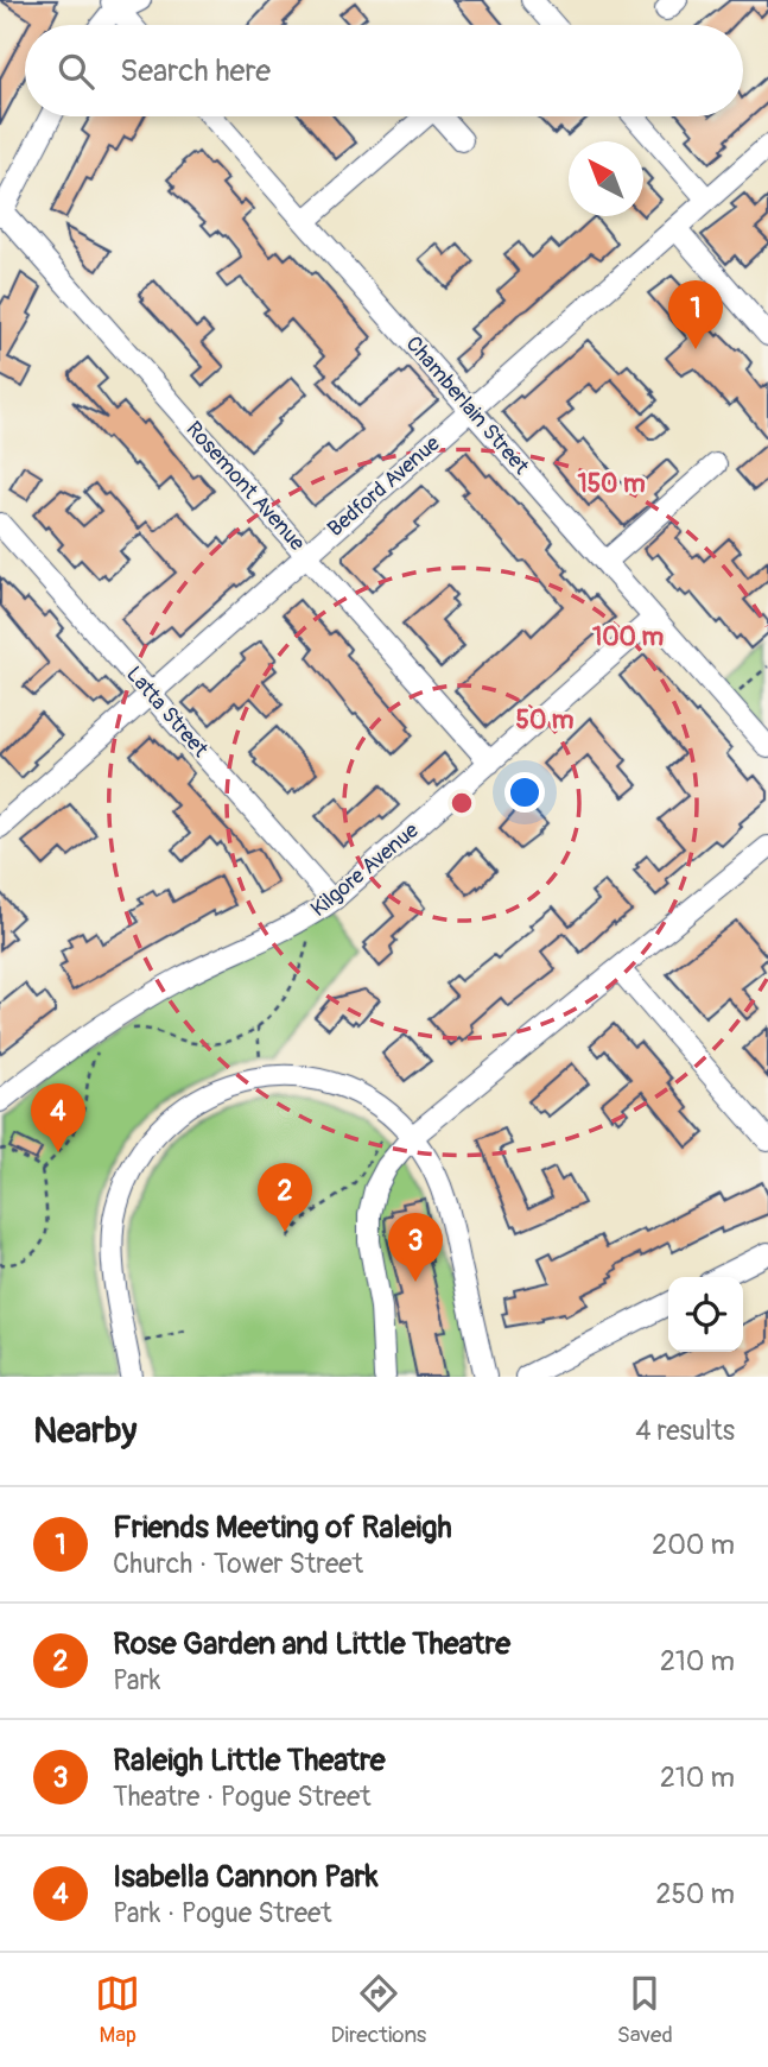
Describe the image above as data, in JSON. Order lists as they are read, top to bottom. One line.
{"streets":{"street":["Chamberlain Street","Rosemont Avenue","Bedford Avenue","Latta Street","Kilgore Avenue"]},"crossings":[["Chamberlain Street","Bedford Avenue"],["Chamberlain Street","Kilgore Avenue"],["Rosemont Avenue","Bedford Avenue"],["Rosemont Avenue","Kilgore Avenue"],["Bedford Avenue","Latta Street"],["Latta Street","Kilgore Avenue"]],"north":"top left","page":{"search":"Search here","pins":["1","4","2","3"],"heading":["Nearby","4 results"],"list":[{"mark":"1","name":"Friends Meeting of Raleigh","note":"Church · Tower Street","value":"200 m"},{"mark":"2","name":"Rose Garden and Little Theatre","note":"Park","value":"210 m"},{"mark":"3","name":"Raleigh Little Theatre","note":"Theatre · Pogue Street","value":"210 m"},{"mark":"4","name":"Isabella Cannon Park","note":"Park · Pogue Street","value":"250 m"}],"nav":["Map","Directions","Saved"]},"rings":["150 m","100 m","50 m"]}
